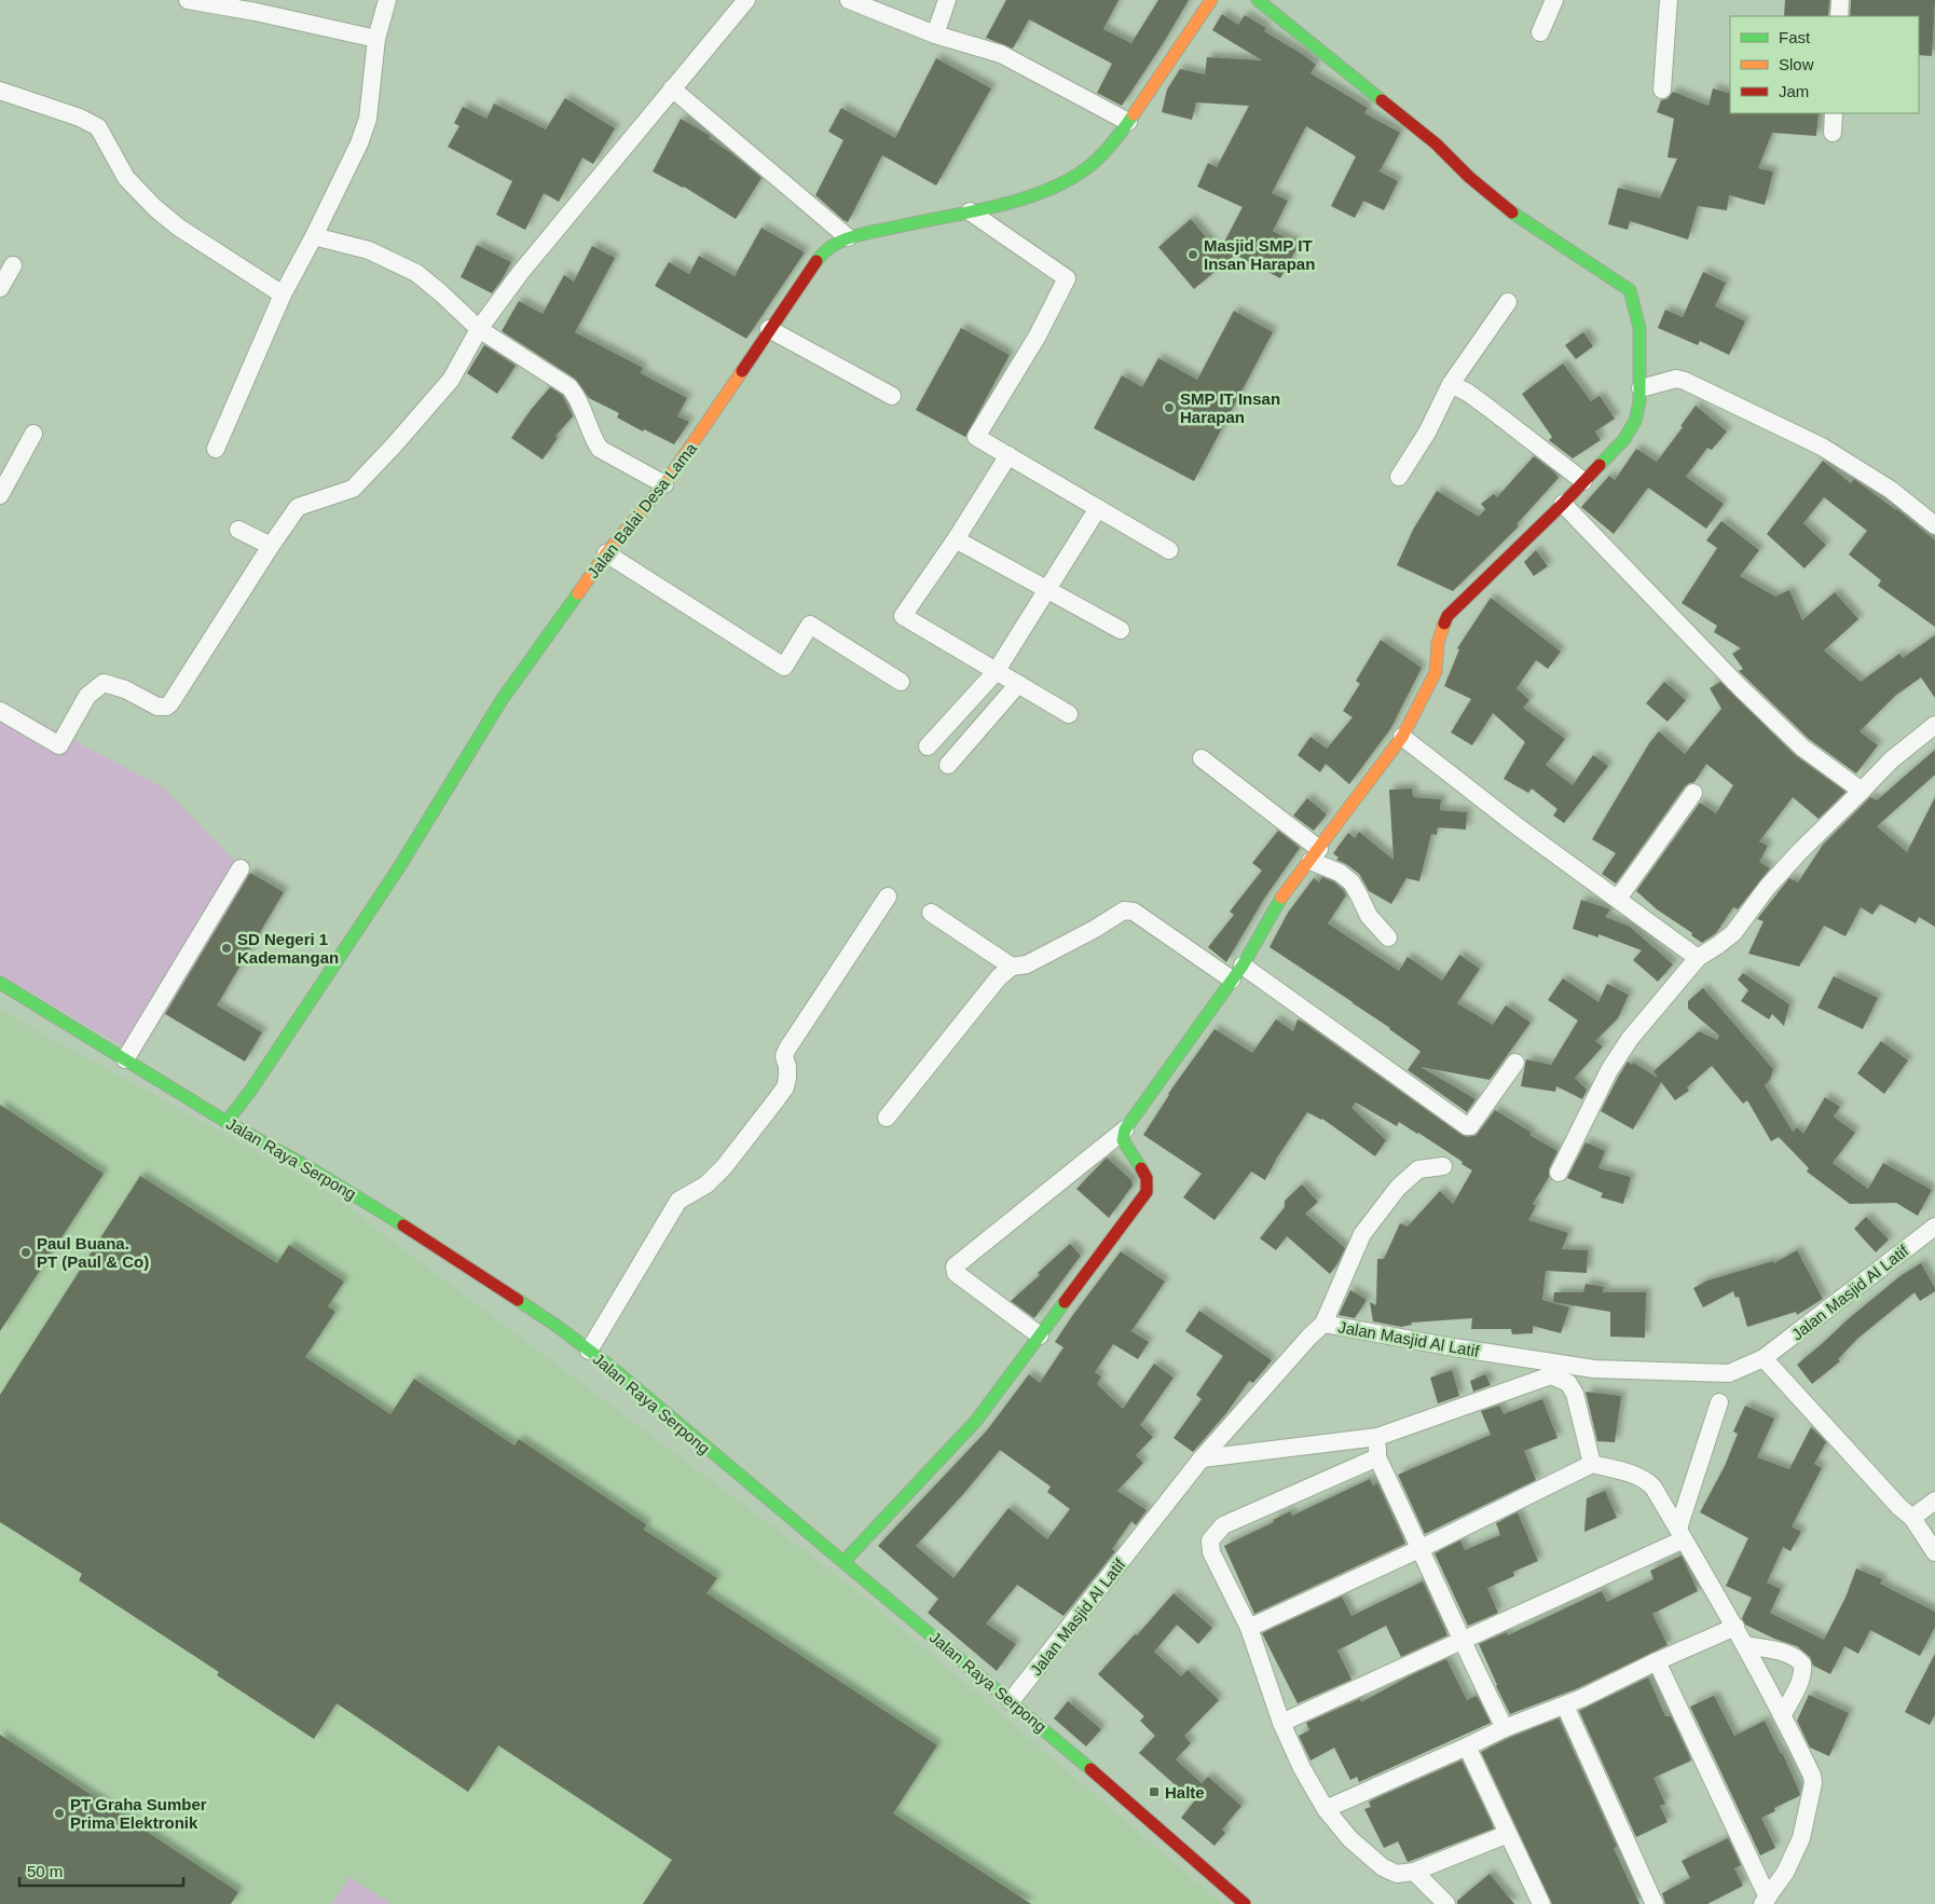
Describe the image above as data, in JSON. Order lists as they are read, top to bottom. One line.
{"streets":{"street":["Jalan Balai Desa Lama","Jalan Raya Serpong","Jalan Masjid Al Latif"]},"crossings":[["Jalan Balai Desa Lama","Jalan Raya Serpong"],["Jalan Raya Serpong","Jalan Masjid Al Latif"]],"places":{"other":["Masjid SMP IT Insan Harapan","SMP IT Insan Harapan","SD Negeri 1 Kademangan","Paul Buana. PT (Paul & Co)","PT Graha Sumber Prima Elektronik"],"transit":["Halte"]},"legend":["Fast","Slow","Jam"],"scale_bar":"50 m"}
